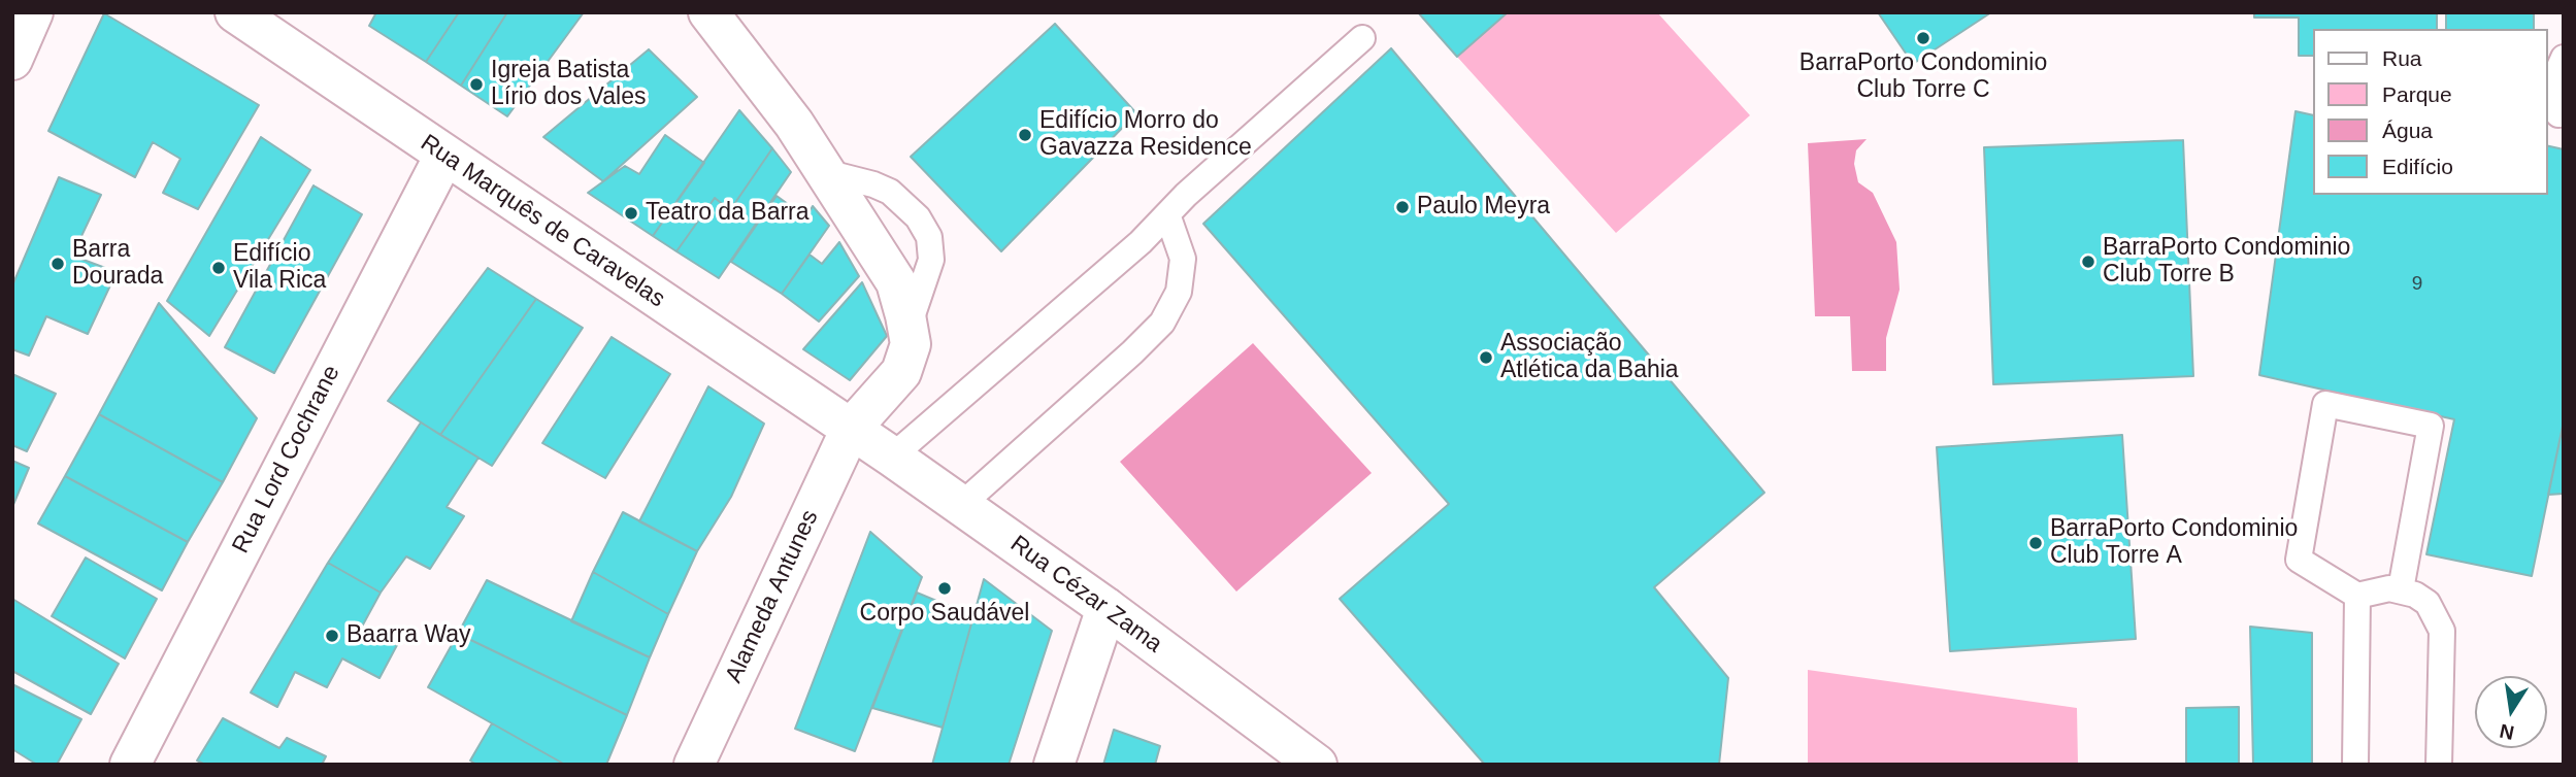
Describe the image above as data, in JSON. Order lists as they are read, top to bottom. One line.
{"streets":{"street":["Rua Marquês de Caravelas","Rua Lord Cochrane","Rua Cézar Zama","Alameda Antunes"]},"crossings":[["Rua Marquês de Caravelas","Rua Lord Cochrane"],["Rua Marquês de Caravelas","Rua Cézar Zama"],["Rua Marquês de Caravelas","Alameda Antunes"],["Rua Cézar Zama","Alameda Antunes"]],"places":["BarraPorto Condominio Club Torre C","Igreja Batista Lírio dos Vales","Edifício Morro do Gavazza Residence","Paulo Meyra","Teatro da Barra","BarraPorto Condominio Club Torre B","Barra Dourada","Edifício Vila Rica","Associação Atlética da Bahia","BarraPorto Condominio Club Torre A","Corpo Saudável","Baarra Way"],"house_numbers":["9"],"legend":["Rua","Parque","Água","Edifício"],"north":"bottom"}
